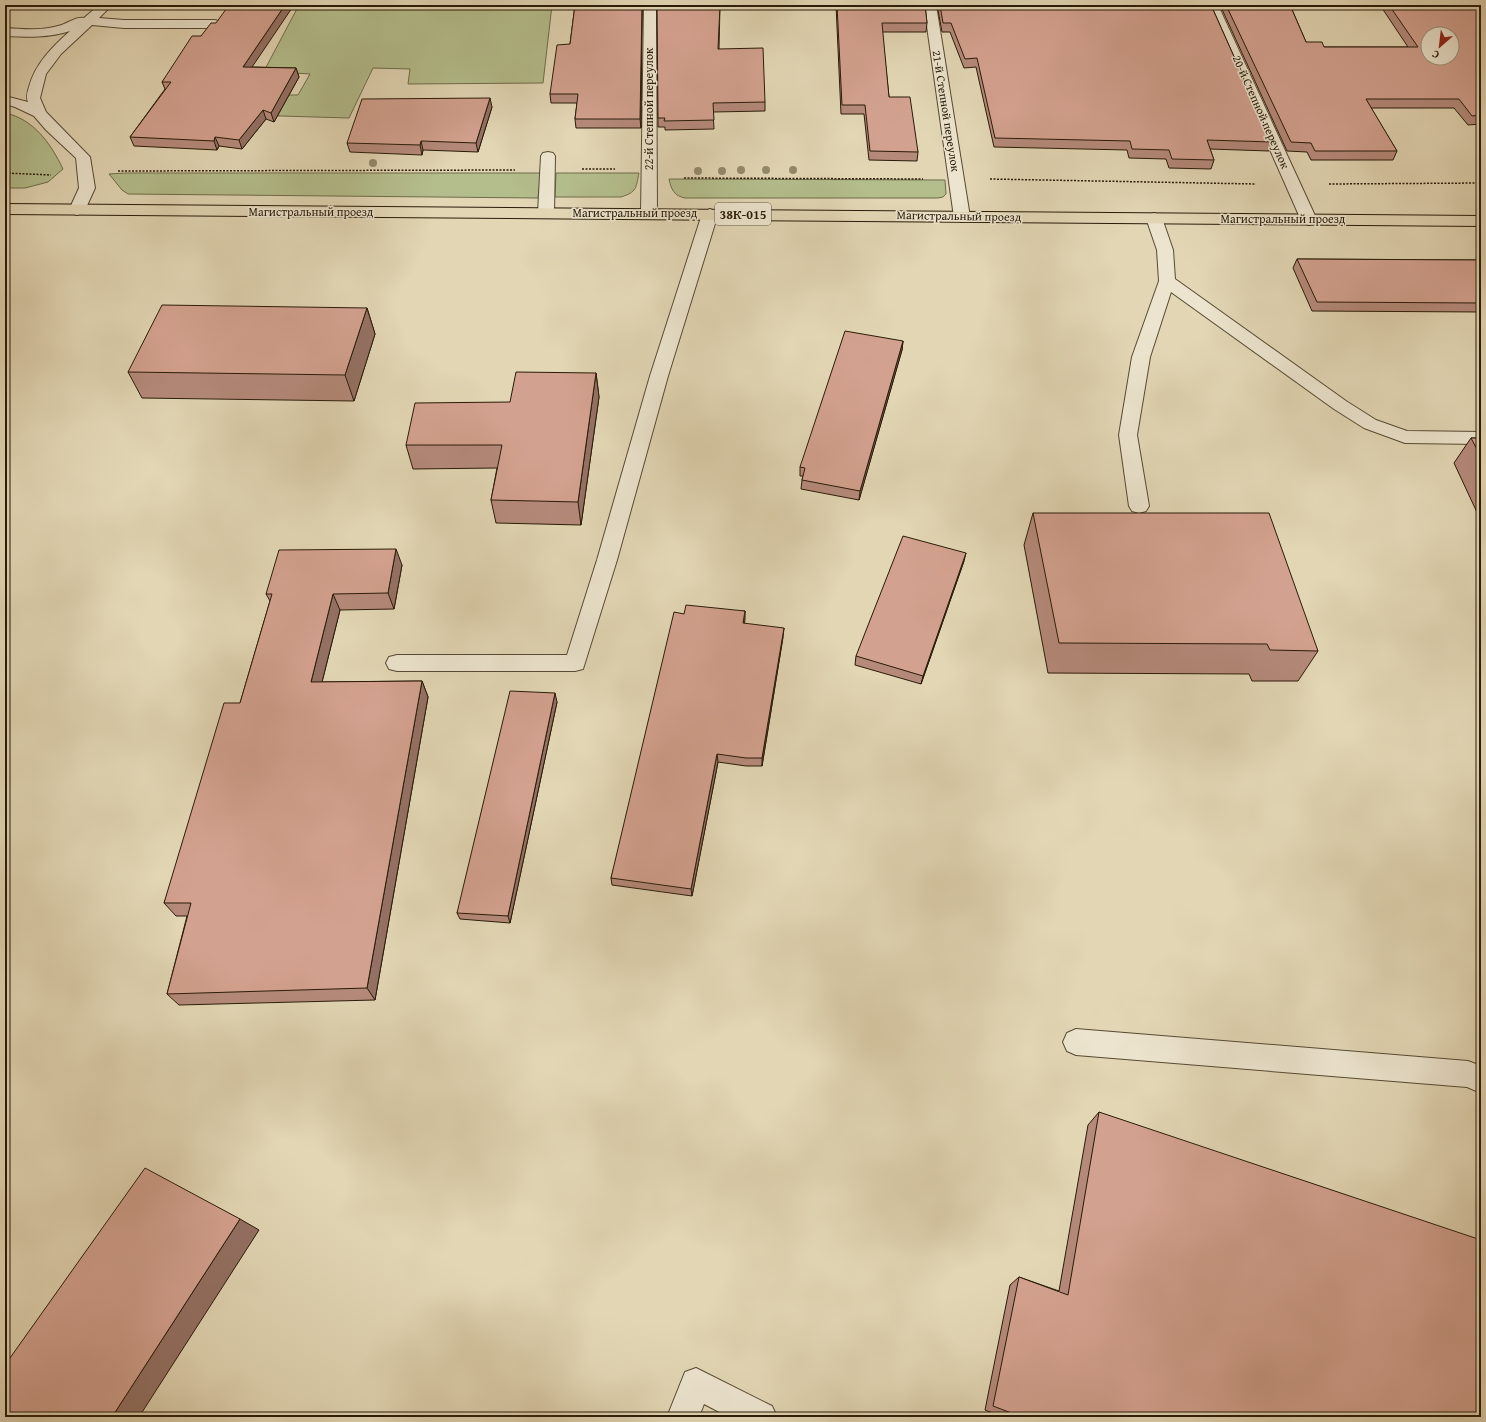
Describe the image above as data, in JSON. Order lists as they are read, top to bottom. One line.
{"streets":{"main road":["Магистральный проезд","38К-015"],"street":["22-й Степной переулок","21-й Степной переулок","20-й Степной переулок"]},"crossings":[["22-й Степной переулок","Магистральный проезд"],["21-й Степной переулок","Магистральный проезд"],["20-й Степной переулок","Магистральный проезд"]],"north":"bottom left"}
